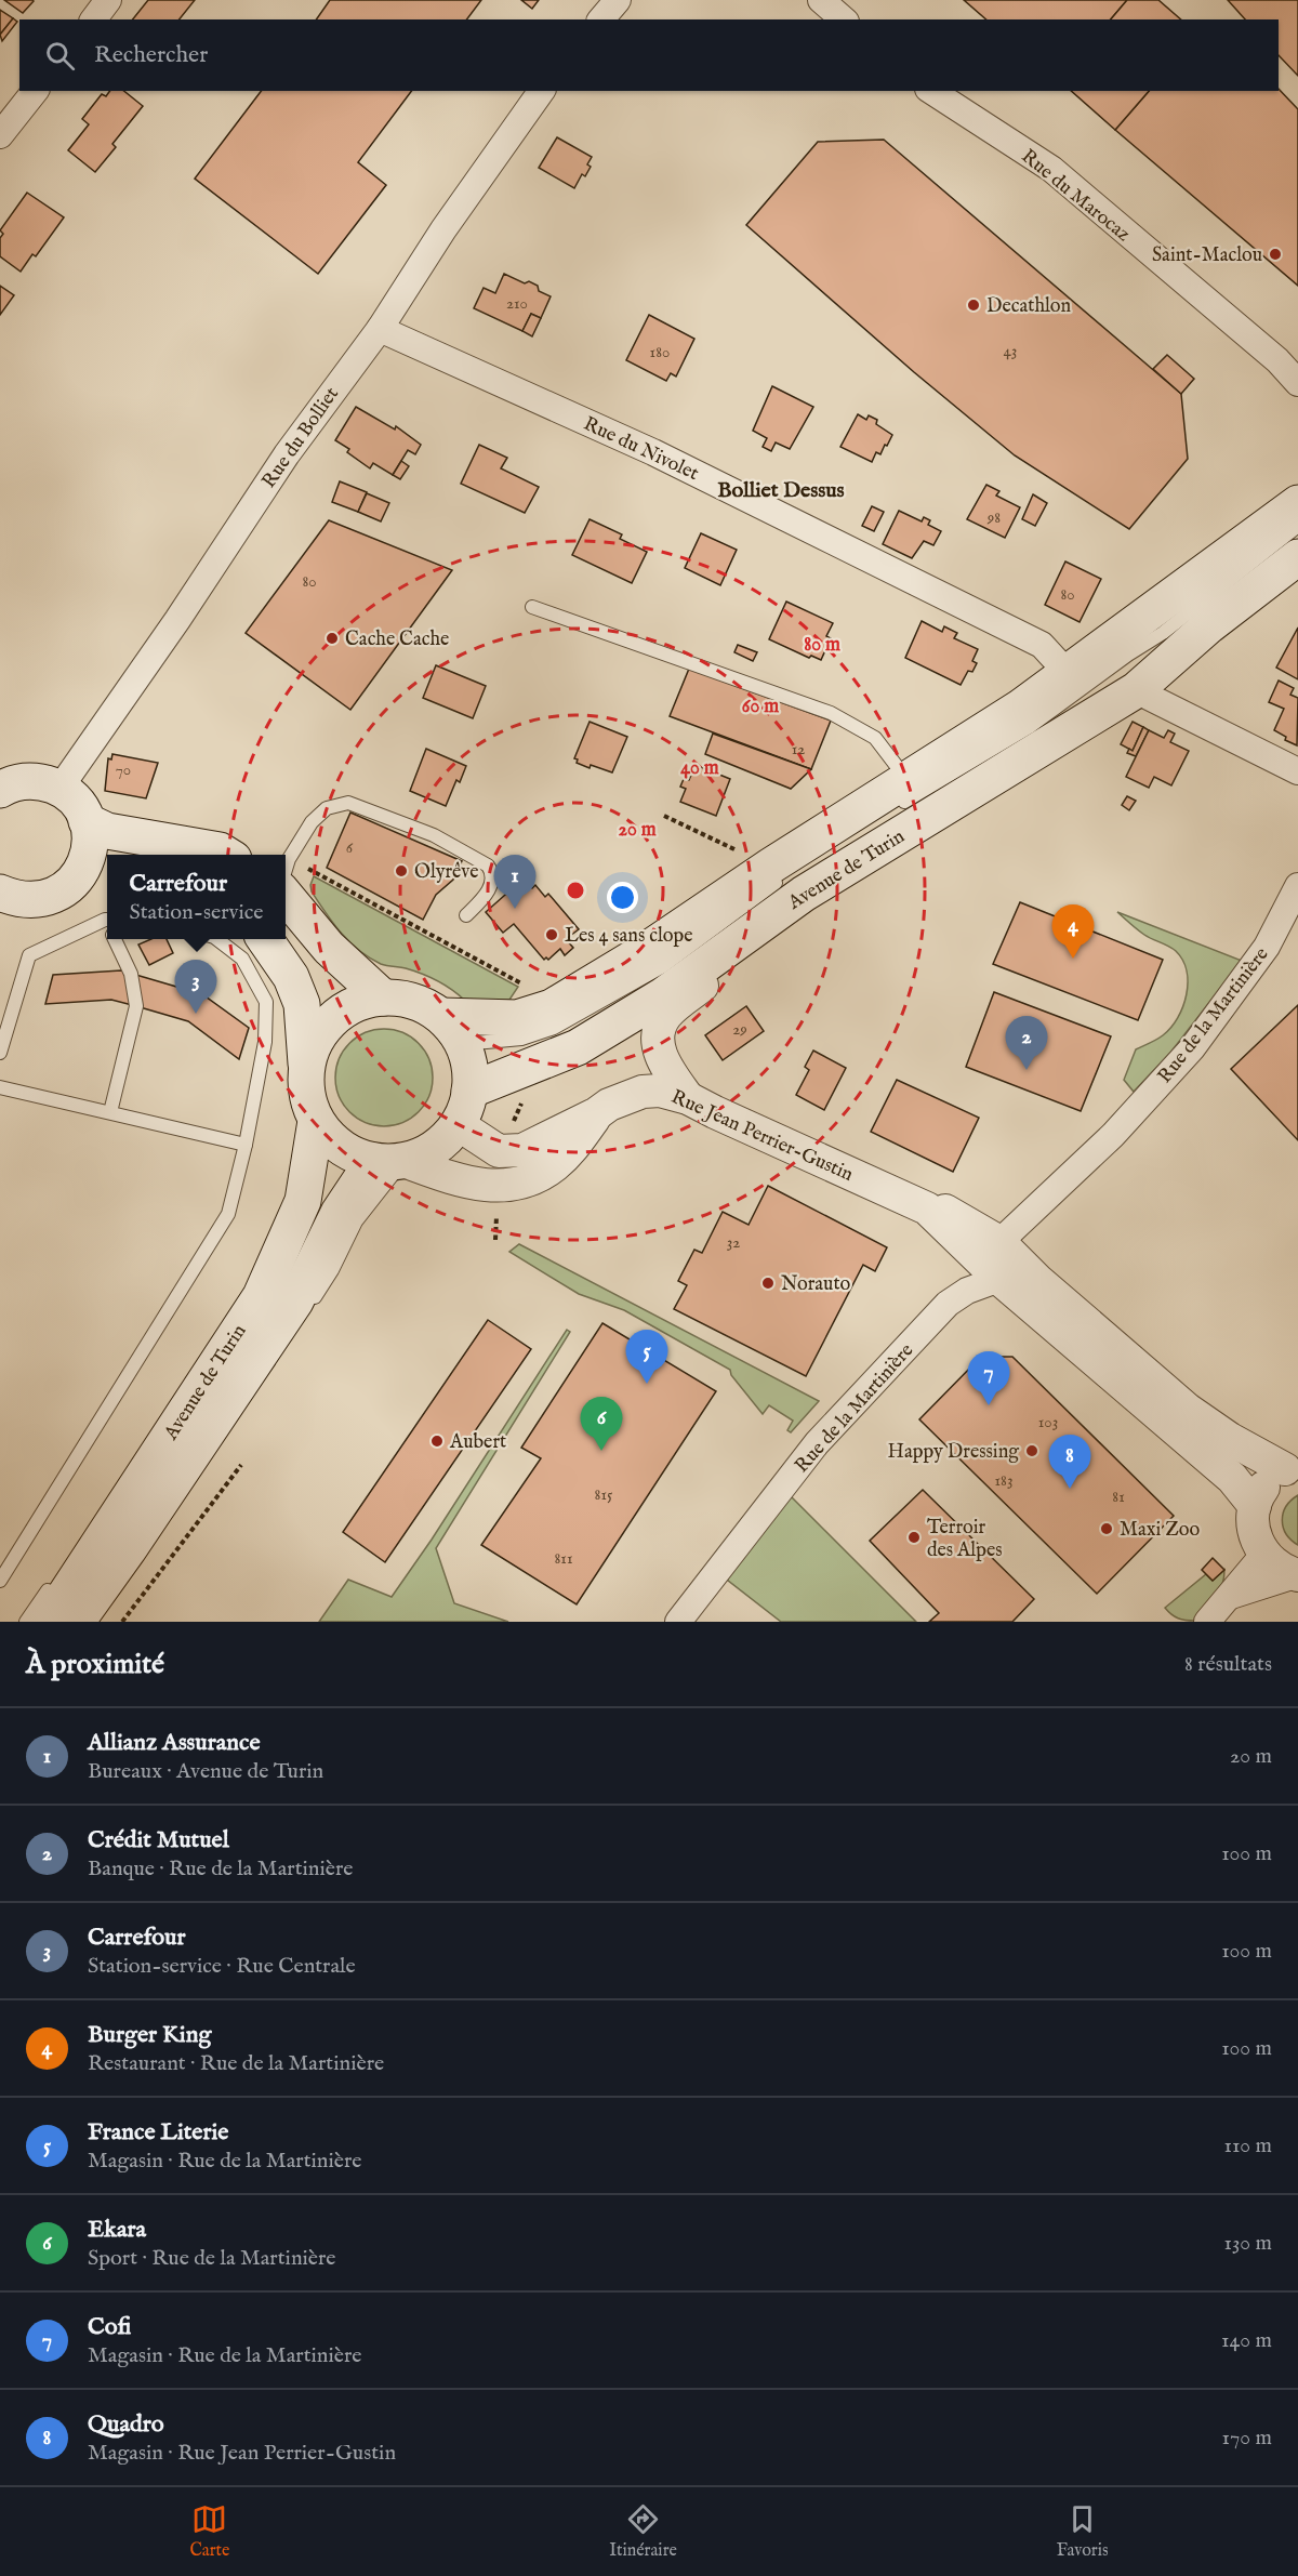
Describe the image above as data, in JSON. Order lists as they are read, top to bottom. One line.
{"streets":{"main road":["Avenue de Turin"],"street":["Rue du Marocaz","Rue du Bolliet","Rue du Nivolet","Rue de la Martinière","Rue Jean Perrier-Gustin"]},"crossings":[["Rue du Bolliet","Rue du Nivolet"],["Avenue de Turin","Rue Jean Perrier-Gustin"],["Rue de la Martinière","Rue Jean Perrier-Gustin"]],"districts":["Bolliet Dessus"],"places":["Saint-Maclou","Decathlon","Cache Cache","Olyrêve","Les 4 sans clope","Norauto","Aubert","Happy Dressing","Maxi Zoo","Terroir des Alpes"],"house_numbers":["210","43","180","98","80","80","12","70","6","29","32","103","183","815","81","811"],"page":{"search":"Rechercher","pins":["1","4","3","2","5","7","6","8"],"popup":["Carrefour","Station-service"],"heading":["À proximité","8 résultats"],"list":[{"mark":"1","name":"Allianz Assurance","note":"Bureaux · Avenue de Turin","value":"20 m"},{"mark":"2","name":"Crédit Mutuel","note":"Banque · Rue de la Martinière","value":"100 m"},{"mark":"3","name":"Carrefour","note":"Station-service · Rue Centrale","value":"100 m"},{"mark":"4","name":"Burger King","note":"Restaurant · Rue de la Martinière","value":"100 m"},{"mark":"5","name":"France Literie","note":"Magasin · Rue de la Martinière","value":"110 m"},{"mark":"6","name":"Ekara","note":"Sport · Rue de la Martinière","value":"130 m"},{"mark":"7","name":"Cofi","note":"Magasin · Rue de la Martinière","value":"140 m"},{"mark":"8","name":"Quadro","note":"Magasin · Rue Jean Perrier-Gustin","value":"170 m"}],"nav":["Carte","Itinéraire","Favoris"]},"rings":["80 m","60 m","40 m","20 m"]}
